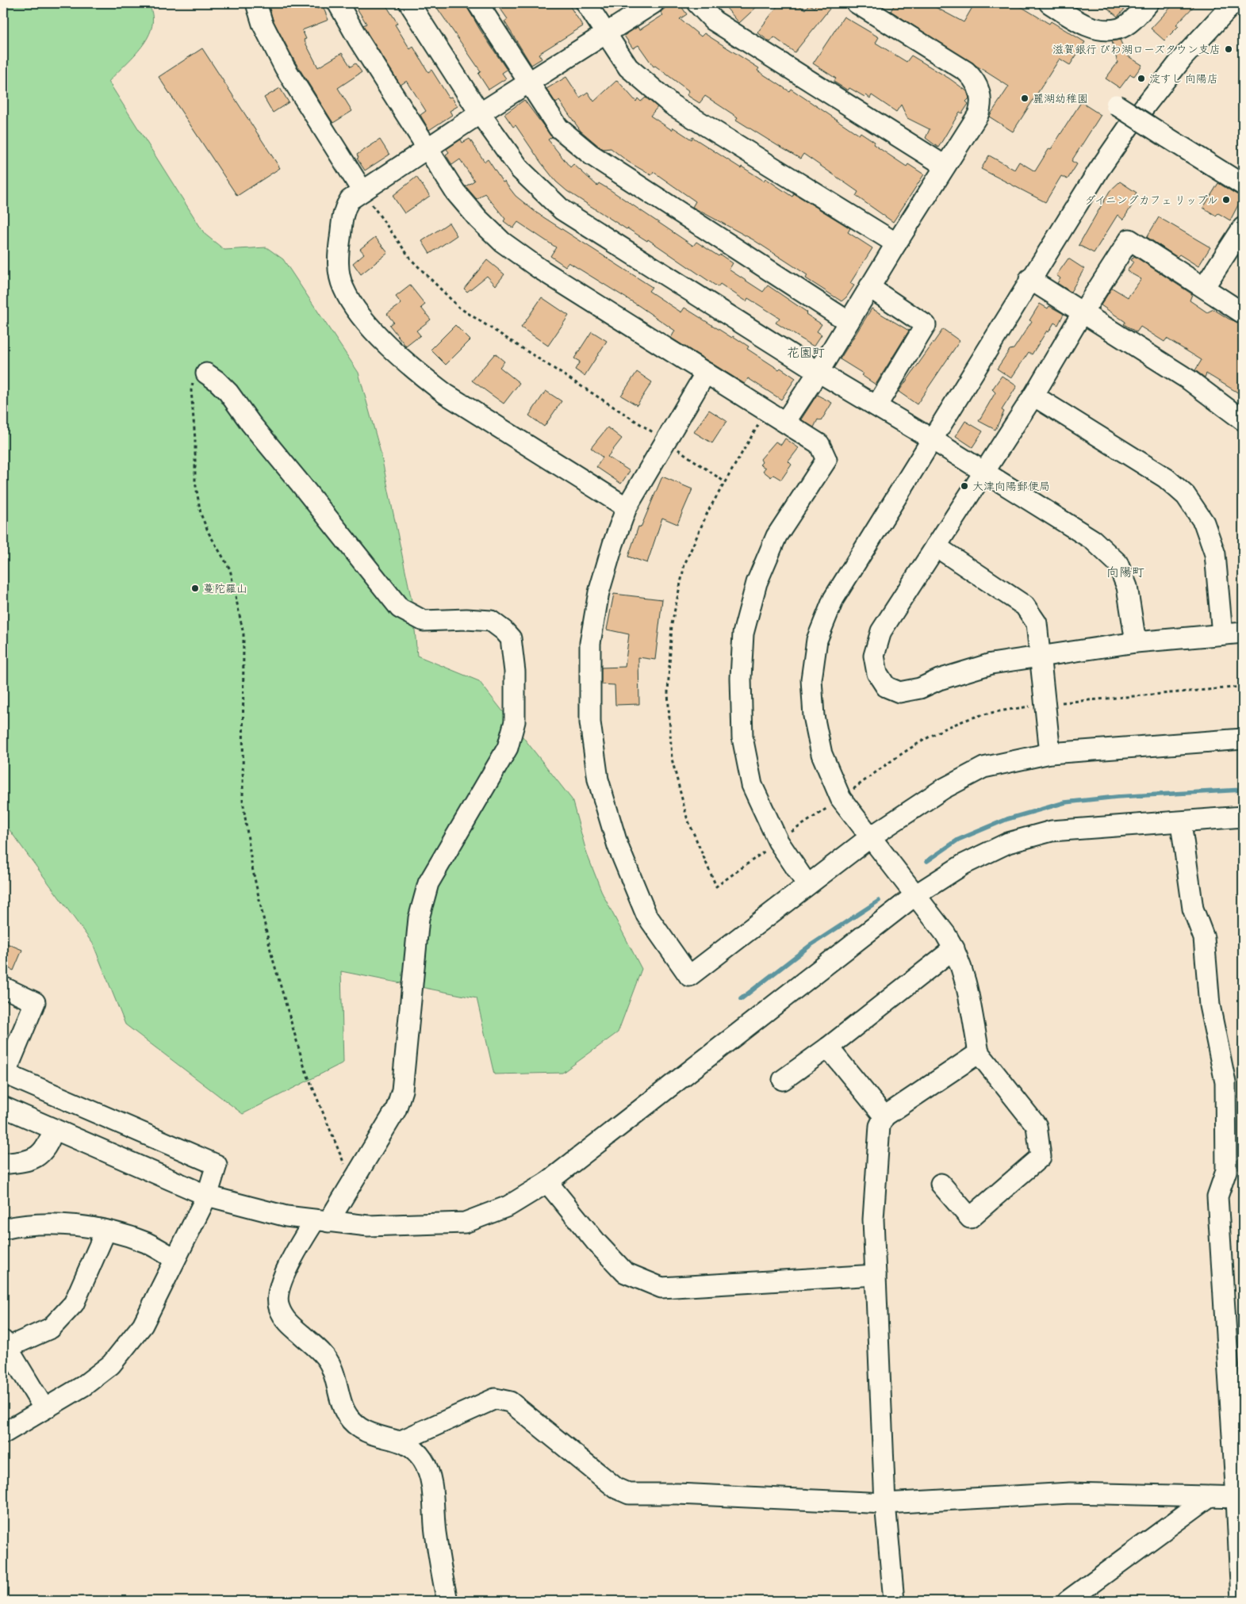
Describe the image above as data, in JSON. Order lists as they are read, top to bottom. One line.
{"districts":["花園町","向陽町"],"places":["滋賀銀行 びわ湖ローズタウン支店","淀すし 向陽店","麗湖幼稚園","ダイニングカフェ リップル","大津向陽郵便局","蔓陀羅山"]}
